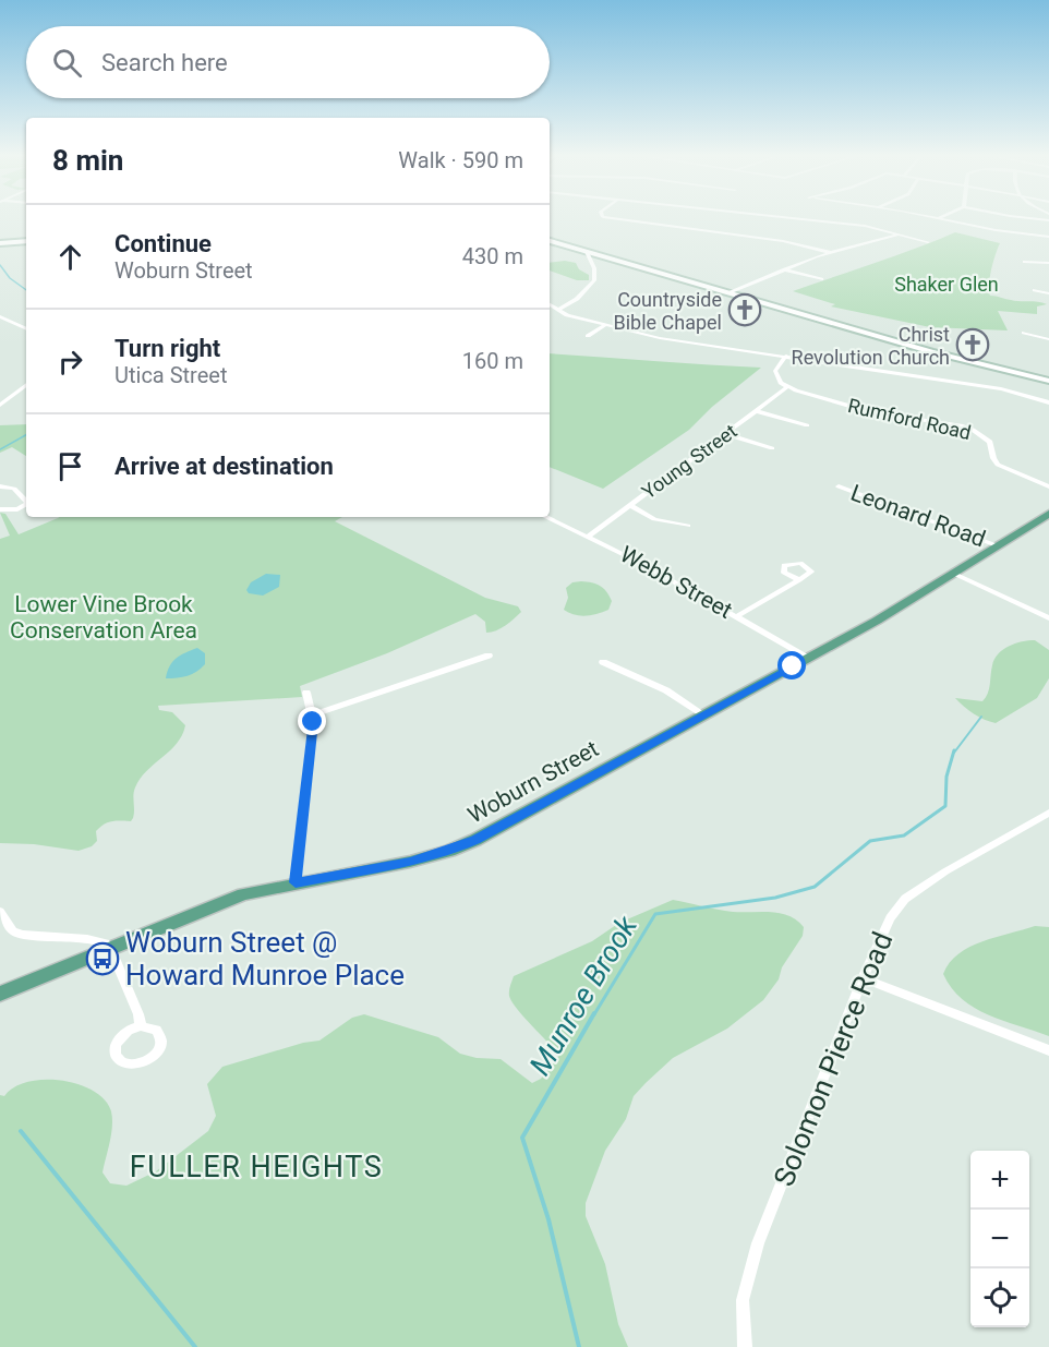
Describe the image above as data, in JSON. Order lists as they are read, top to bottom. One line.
{"streets":{"main road":["Woburn Street"],"street":["Rumford Road","Young Street","Leonard Road","Webb Street","Solomon Pierce Road"]},"crossings":[["Rumford Road","Young Street"],["Young Street","Webb Street"],["Leonard Road","Woburn Street"],["Webb Street","Woburn Street"]],"districts":["FULLER HEIGHTS"],"water":["Munroe Brook"],"parks":["Shaker Glen","Lower Vine Brook Conservation Area"],"places":{"church":["Countryside Bible Chapel","Christ Revolution Church"],"bus stop":["Woburn Street @ Howard Munroe Place"]},"page":{"search":"Search here","heading":["8 min","Walk · 590 m"],"list":[["Continue","Woburn Street","430 m"],["Turn right","Utica Street","160 m"],"Arrive at destination"],"map_buttons":["+","−"]}}
